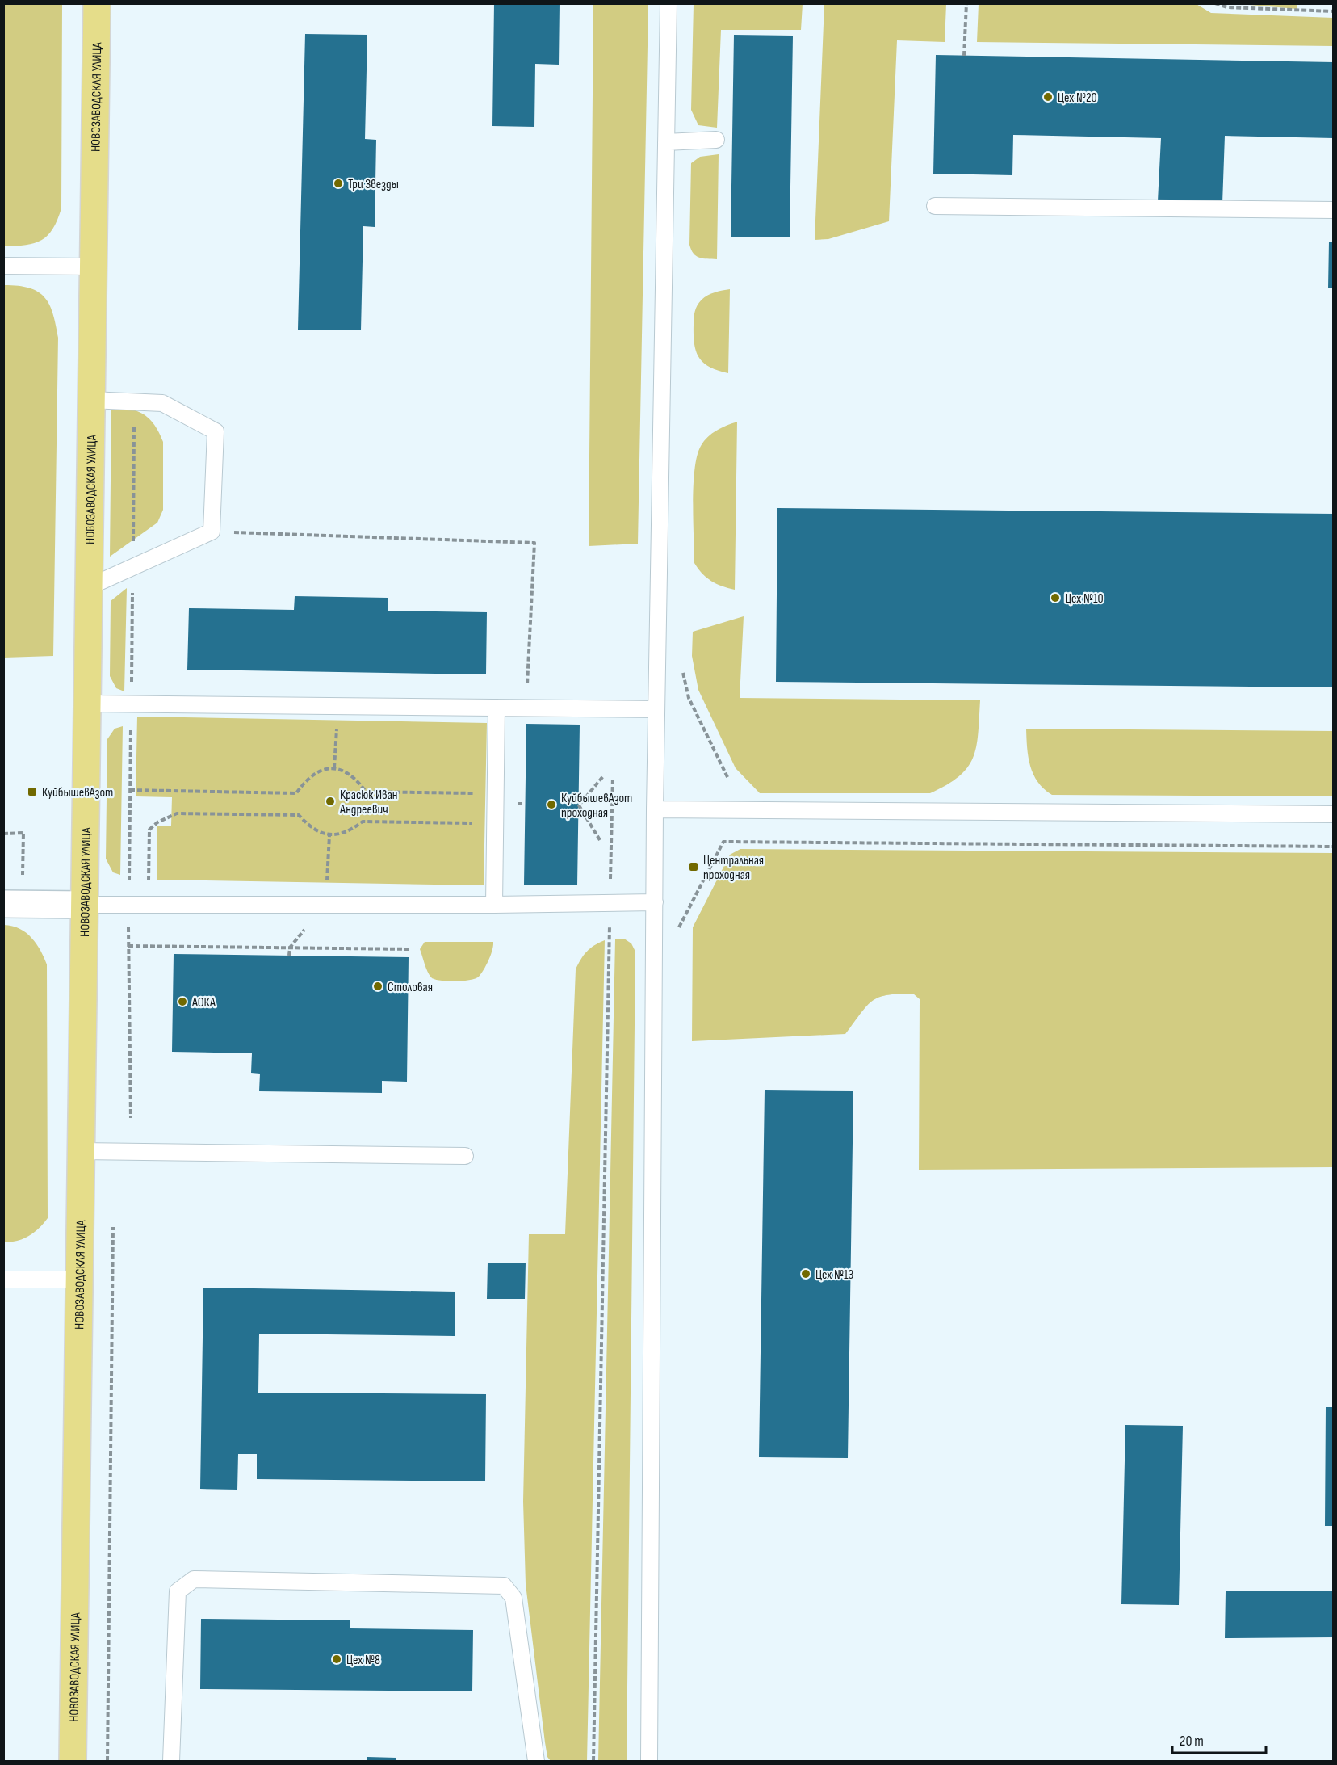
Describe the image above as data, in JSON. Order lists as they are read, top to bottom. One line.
{"streets":{"main road":["НОВОЗАВОДСКАЯ УЛИЦА"]},"places":{"other":["Цех №20","Три Звезды","Цех №10","Красюк Иван Андреевич","КуйбышевАзот проходная","Столовая","АОКА","Цех №13","Цех №8"],"transit":["КуйбышевАзот","Центральная проходная"]},"scale_bar":"20 m"}
